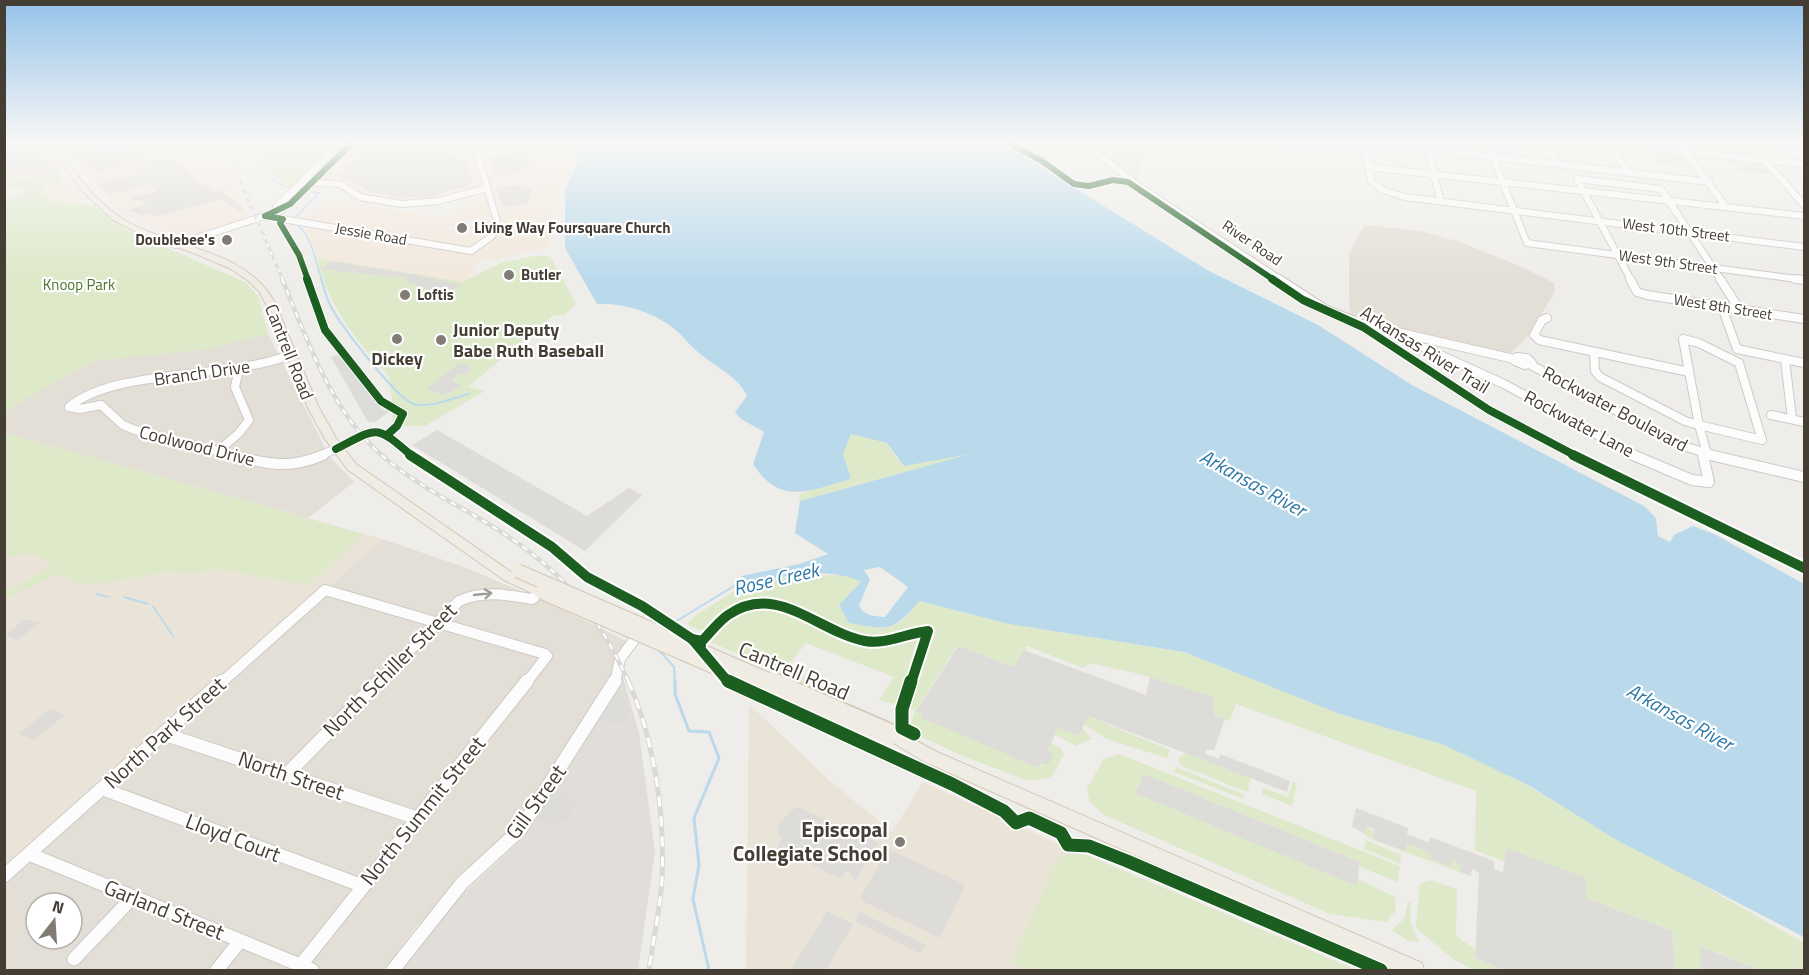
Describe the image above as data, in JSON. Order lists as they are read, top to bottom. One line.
{"streets":{"main road":["Cantrell Road"],"street":["West 10th Street","Jessie Road","River Road","West 9th Street","West 8th Street","Branch Drive","Rockwater Boulevard","Rockwater Lane","Coolwood Drive","North Schiller Street","North Park Street","North Street","Gill Street","North Summit Street","Lloyd Court","Garland Street"],"cycle path":["Arkansas River Trail"]},"crossings":[["West 10th Street","West 9th Street"],["River Road","Rockwater Boulevard"],["West 9th Street","West 8th Street"],["Cantrell Road","Branch Drive"],["Cantrell Road","Coolwood Drive"],["Cantrell Road","North Schiller Street"],["Branch Drive","Coolwood Drive"],["Rockwater Boulevard","Rockwater Lane"],["North Schiller Street","North Park Street"],["North Schiller Street","North Street"],["North Schiller Street","North Summit Street"],["North Park Street","North Street"],["North Park Street","North Summit Street"],["North Park Street","Lloyd Court"],["North Park Street","Garland Street"],["North Street","North Summit Street"],["North Summit Street","Lloyd Court"],["North Summit Street","Garland Street"]],"water":["Arkansas River","Rose Creek"],"parks":["Knoop Park"],"places":["Living Way Foursquare Church","Doublebee's","Butler","Loftis","Dickey","Junior Deputy Babe Ruth Baseball","Episcopal Collegiate School"],"north":"top"}
